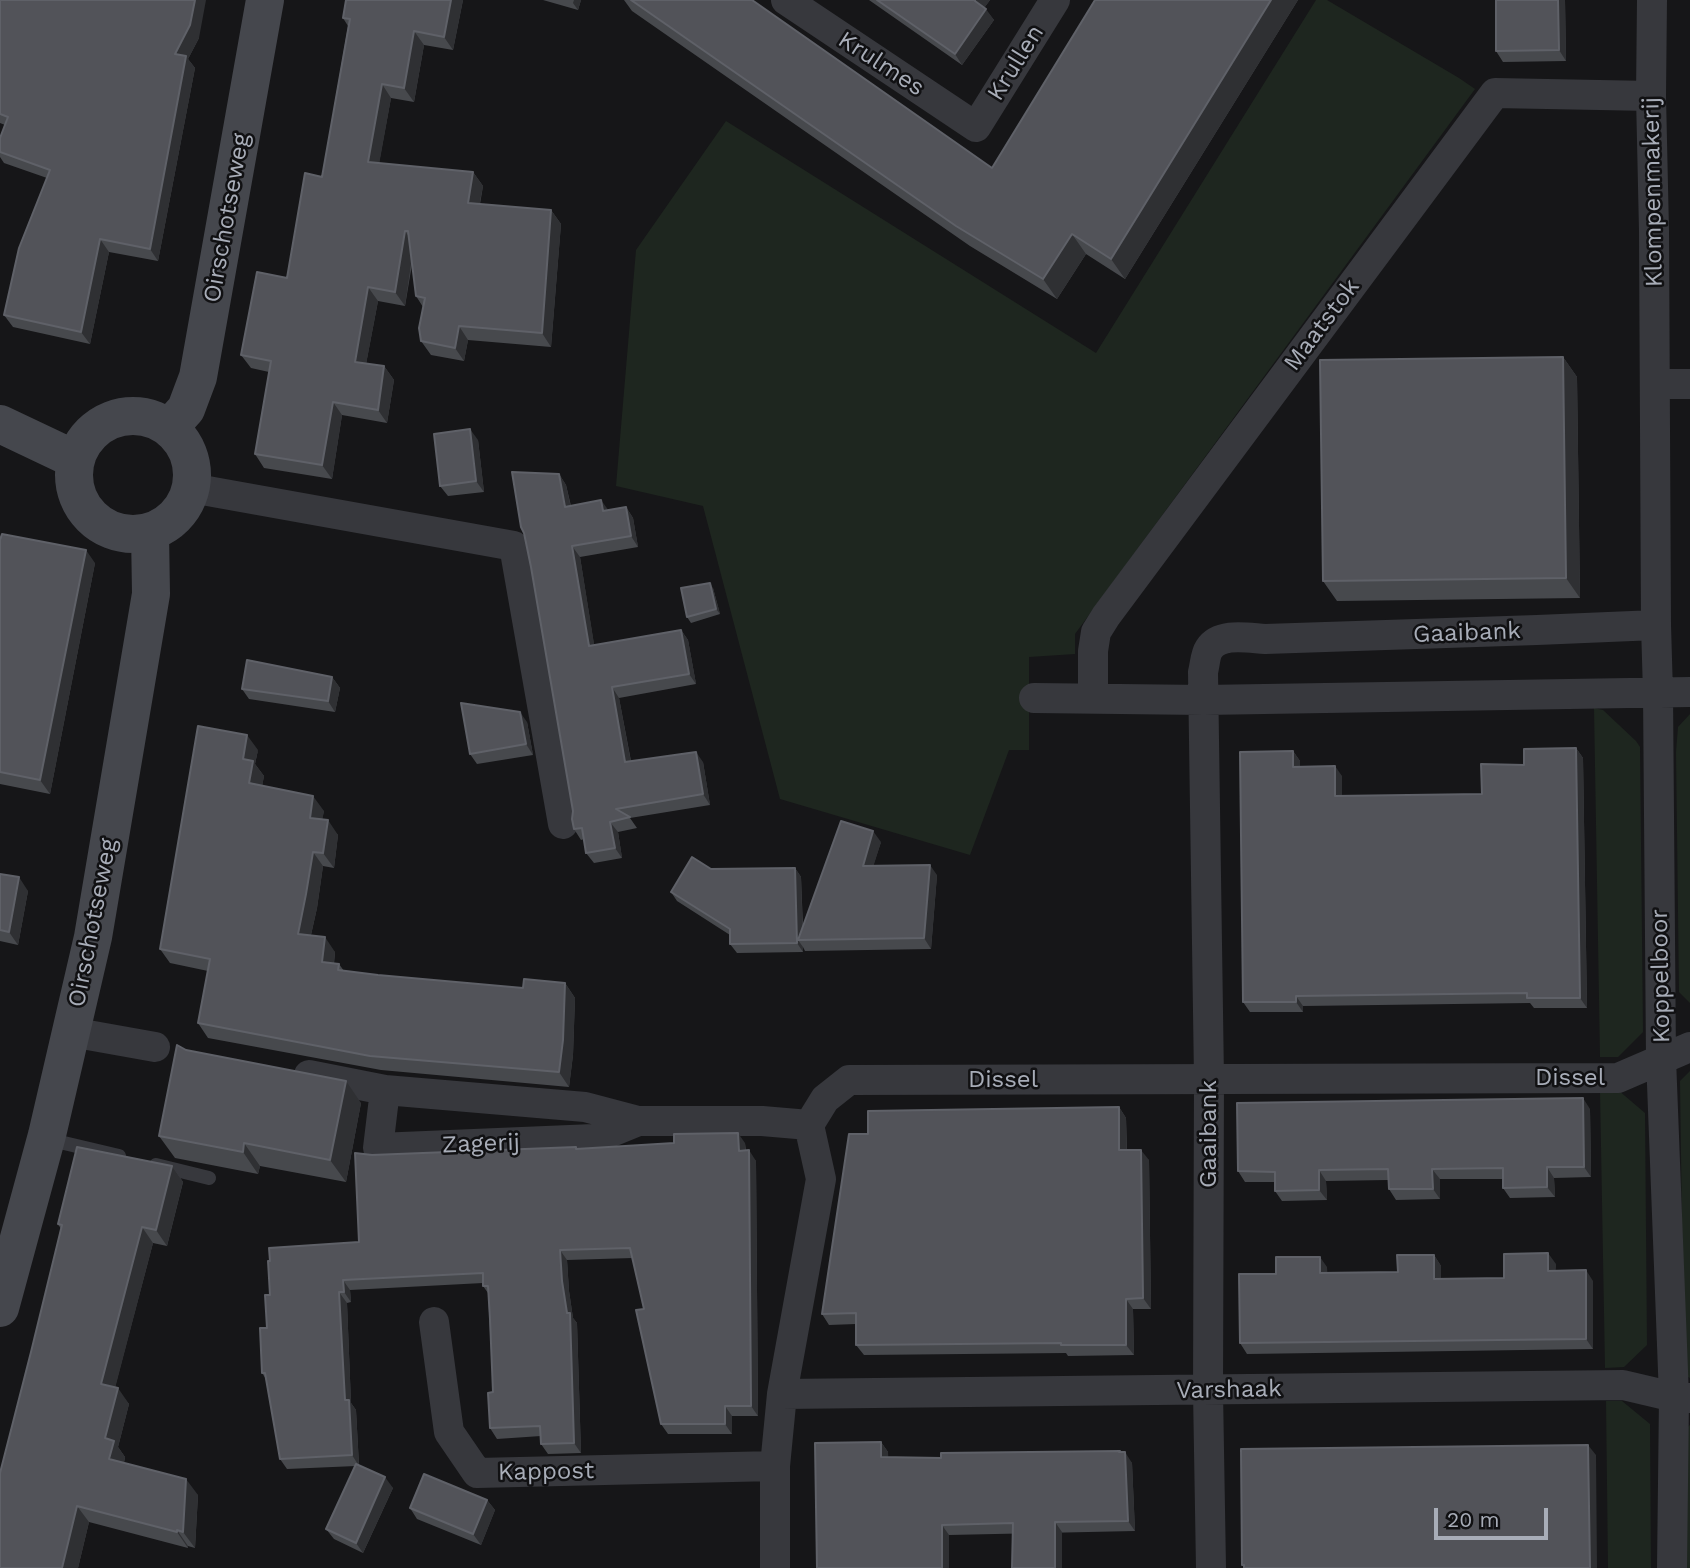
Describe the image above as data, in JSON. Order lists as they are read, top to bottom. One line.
{"streets":{"street":["Krullen","Krulmes","Klompenmakerij","Oirschotseweg","Maatstok","Gaaibank","Koppelboor","Dissel","Zagerij","Varshaak","Kappost"]},"crossings":[["Krullen","Krulmes"],["Klompenmakerij","Maatstok"],["Klompenmakerij","Koppelboor"],["Gaaibank","Koppelboor"],["Gaaibank","Dissel"],["Gaaibank","Varshaak"],["Koppelboor","Dissel"],["Koppelboor","Varshaak"],["Dissel","Zagerij"]],"scale_bar":"20 m"}
